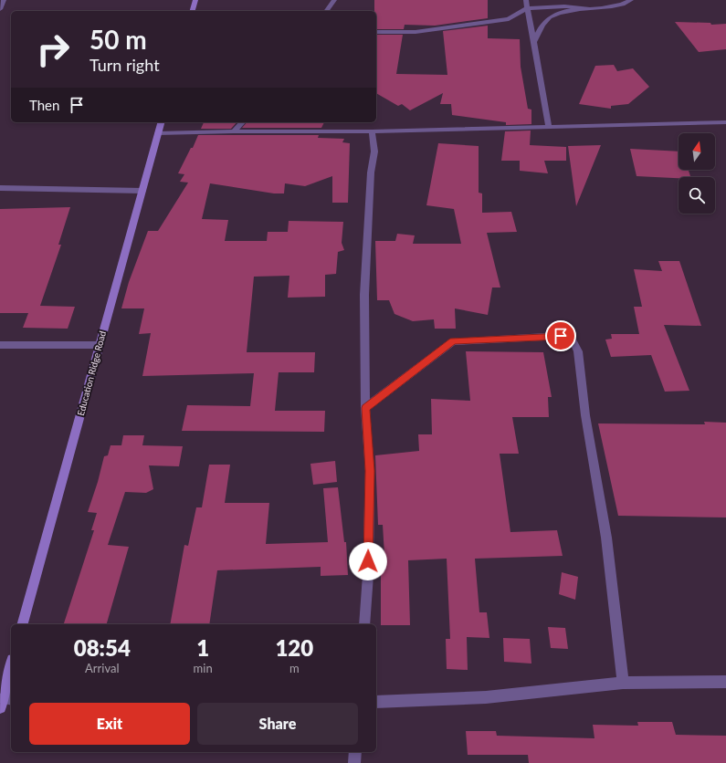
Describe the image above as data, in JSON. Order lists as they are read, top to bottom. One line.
{"streets":{"main road":["Education Ridge Road"]},"north":"top","page":{"turn":["50 m","Turn right"],"then":"Then","eta":["08:54","Arrival","1","min","120","m"],"buttons":["Exit","Share"]}}
